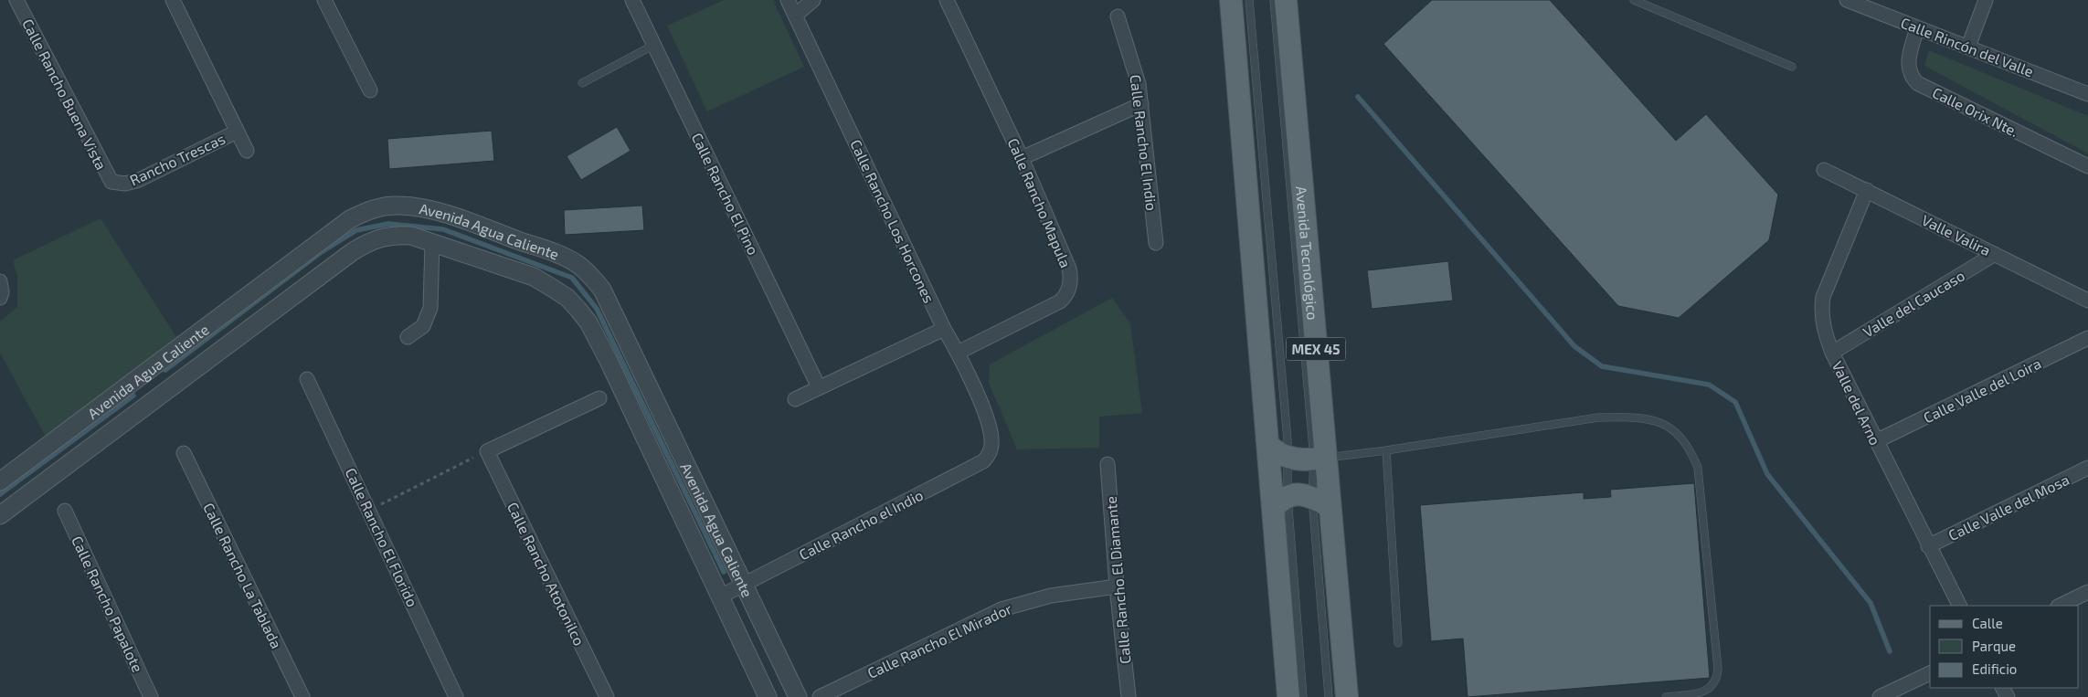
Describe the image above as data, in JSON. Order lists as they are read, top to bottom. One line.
{"streets":{"main road":["Avenida Tecnológico","MEX 45"],"street":["Calle Rincón del Valle","Calle Rancho Buena Vista","Calle Orix Nte.","Calle Rancho El Indio","Rancho Trescas","Calle Rancho El Pino","Calle Rancho Mapula","Calle Rancho Los Horcones","Avenida Agua Caliente","Valle Valira","Valle del Caucaso","Calle Valle del Loira","Valle del Arno","Calle Valle del Mosa","Calle Rancho el Indio","Calle Rancho El Florido","Calle Rancho Atotonilco","Calle Rancho La Tablada","Calle Rancho El Diamante","Calle Rancho Papalote","Calle Rancho El Mirador"]},"crossings":[["Calle Rincón del Valle","Calle Orix Nte."],["Calle Rancho Buena Vista","Rancho Trescas"],["Calle Rancho Mapula","Calle Rancho Los Horcones"],["Calle Rancho Los Horcones","Calle Rancho el Indio"],["Avenida Agua Caliente","Calle Rancho el Indio"],["Valle Valira","Valle del Caucaso"],["Valle Valira","Valle del Arno"],["Valle del Caucaso","Valle del Arno"],["Calle Valle del Loira","Valle del Arno"],["Valle del Arno","Calle Valle del Mosa"],["Calle Rancho El Diamante","Calle Rancho El Mirador"]],"legend":["Calle","Parque","Edificio"]}
